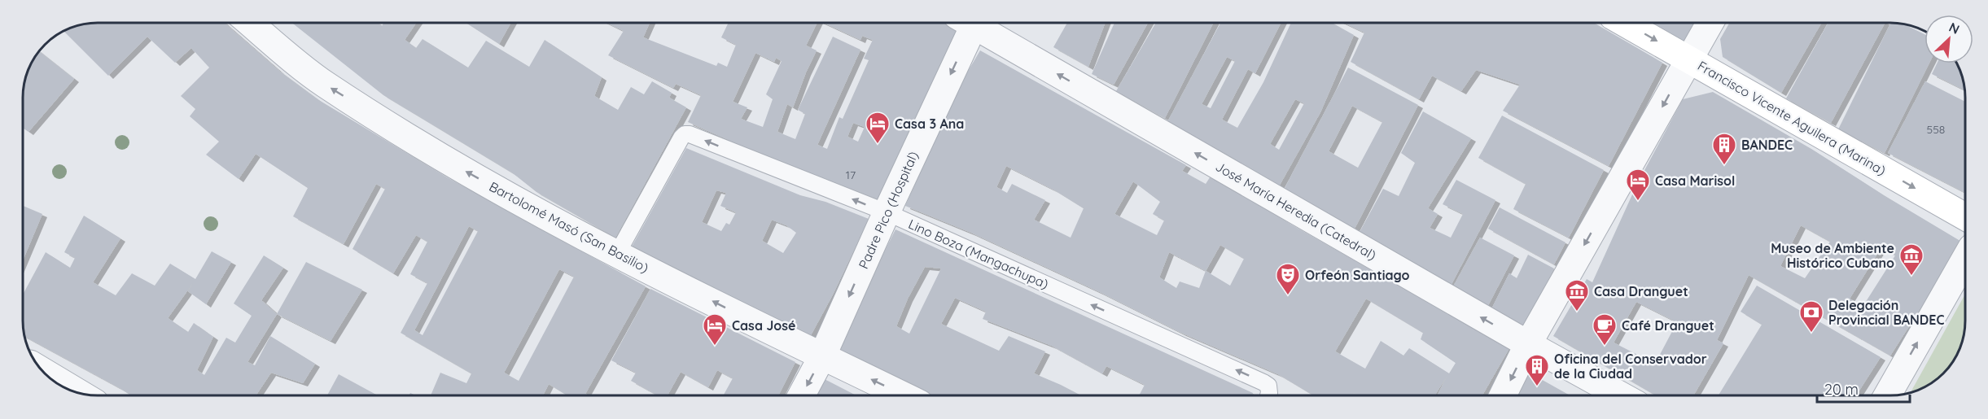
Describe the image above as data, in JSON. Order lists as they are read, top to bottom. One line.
{"streets":{"main road":["Francisco Vicente Aguilera (Marina)"],"street":["Padre Pico (Hospital)","José María Heredia (Catedral)","Bartolomé Masó (San Basilio)"],"lane":["Lino Boza (Mangachupa)"]},"crossings":[["Padre Pico (Hospital)","Bartolomé Masó (San Basilio)"],["Padre Pico (Hospital)","Lino Boza (Mangachupa)"],["Bartolomé Masó (San Basilio)","Lino Boza (Mangachupa)"]],"one_way":["Francisco Vicente Aguilera (Marina)","Padre Pico (Hospital)","José María Heredia (Catedral)","Bartolomé Masó (San Basilio)","Lino Boza (Mangachupa)"],"places":{"hotel":["Casa 3 Ana","Casa Marisol","Casa José"],"building":["BANDEC","Oficina del Conservador de la Ciudad"],"museum":["Museo de Ambiente Histórico Cubano","Casa Dranguet"],"theatre":["Orfeón Santiago"],"bank":["Delegación Provincial BANDEC"],"cafe":["Café Dranguet"]},"house_numbers":["558","17"],"scale_bar":"20 m","north":"top right"}
